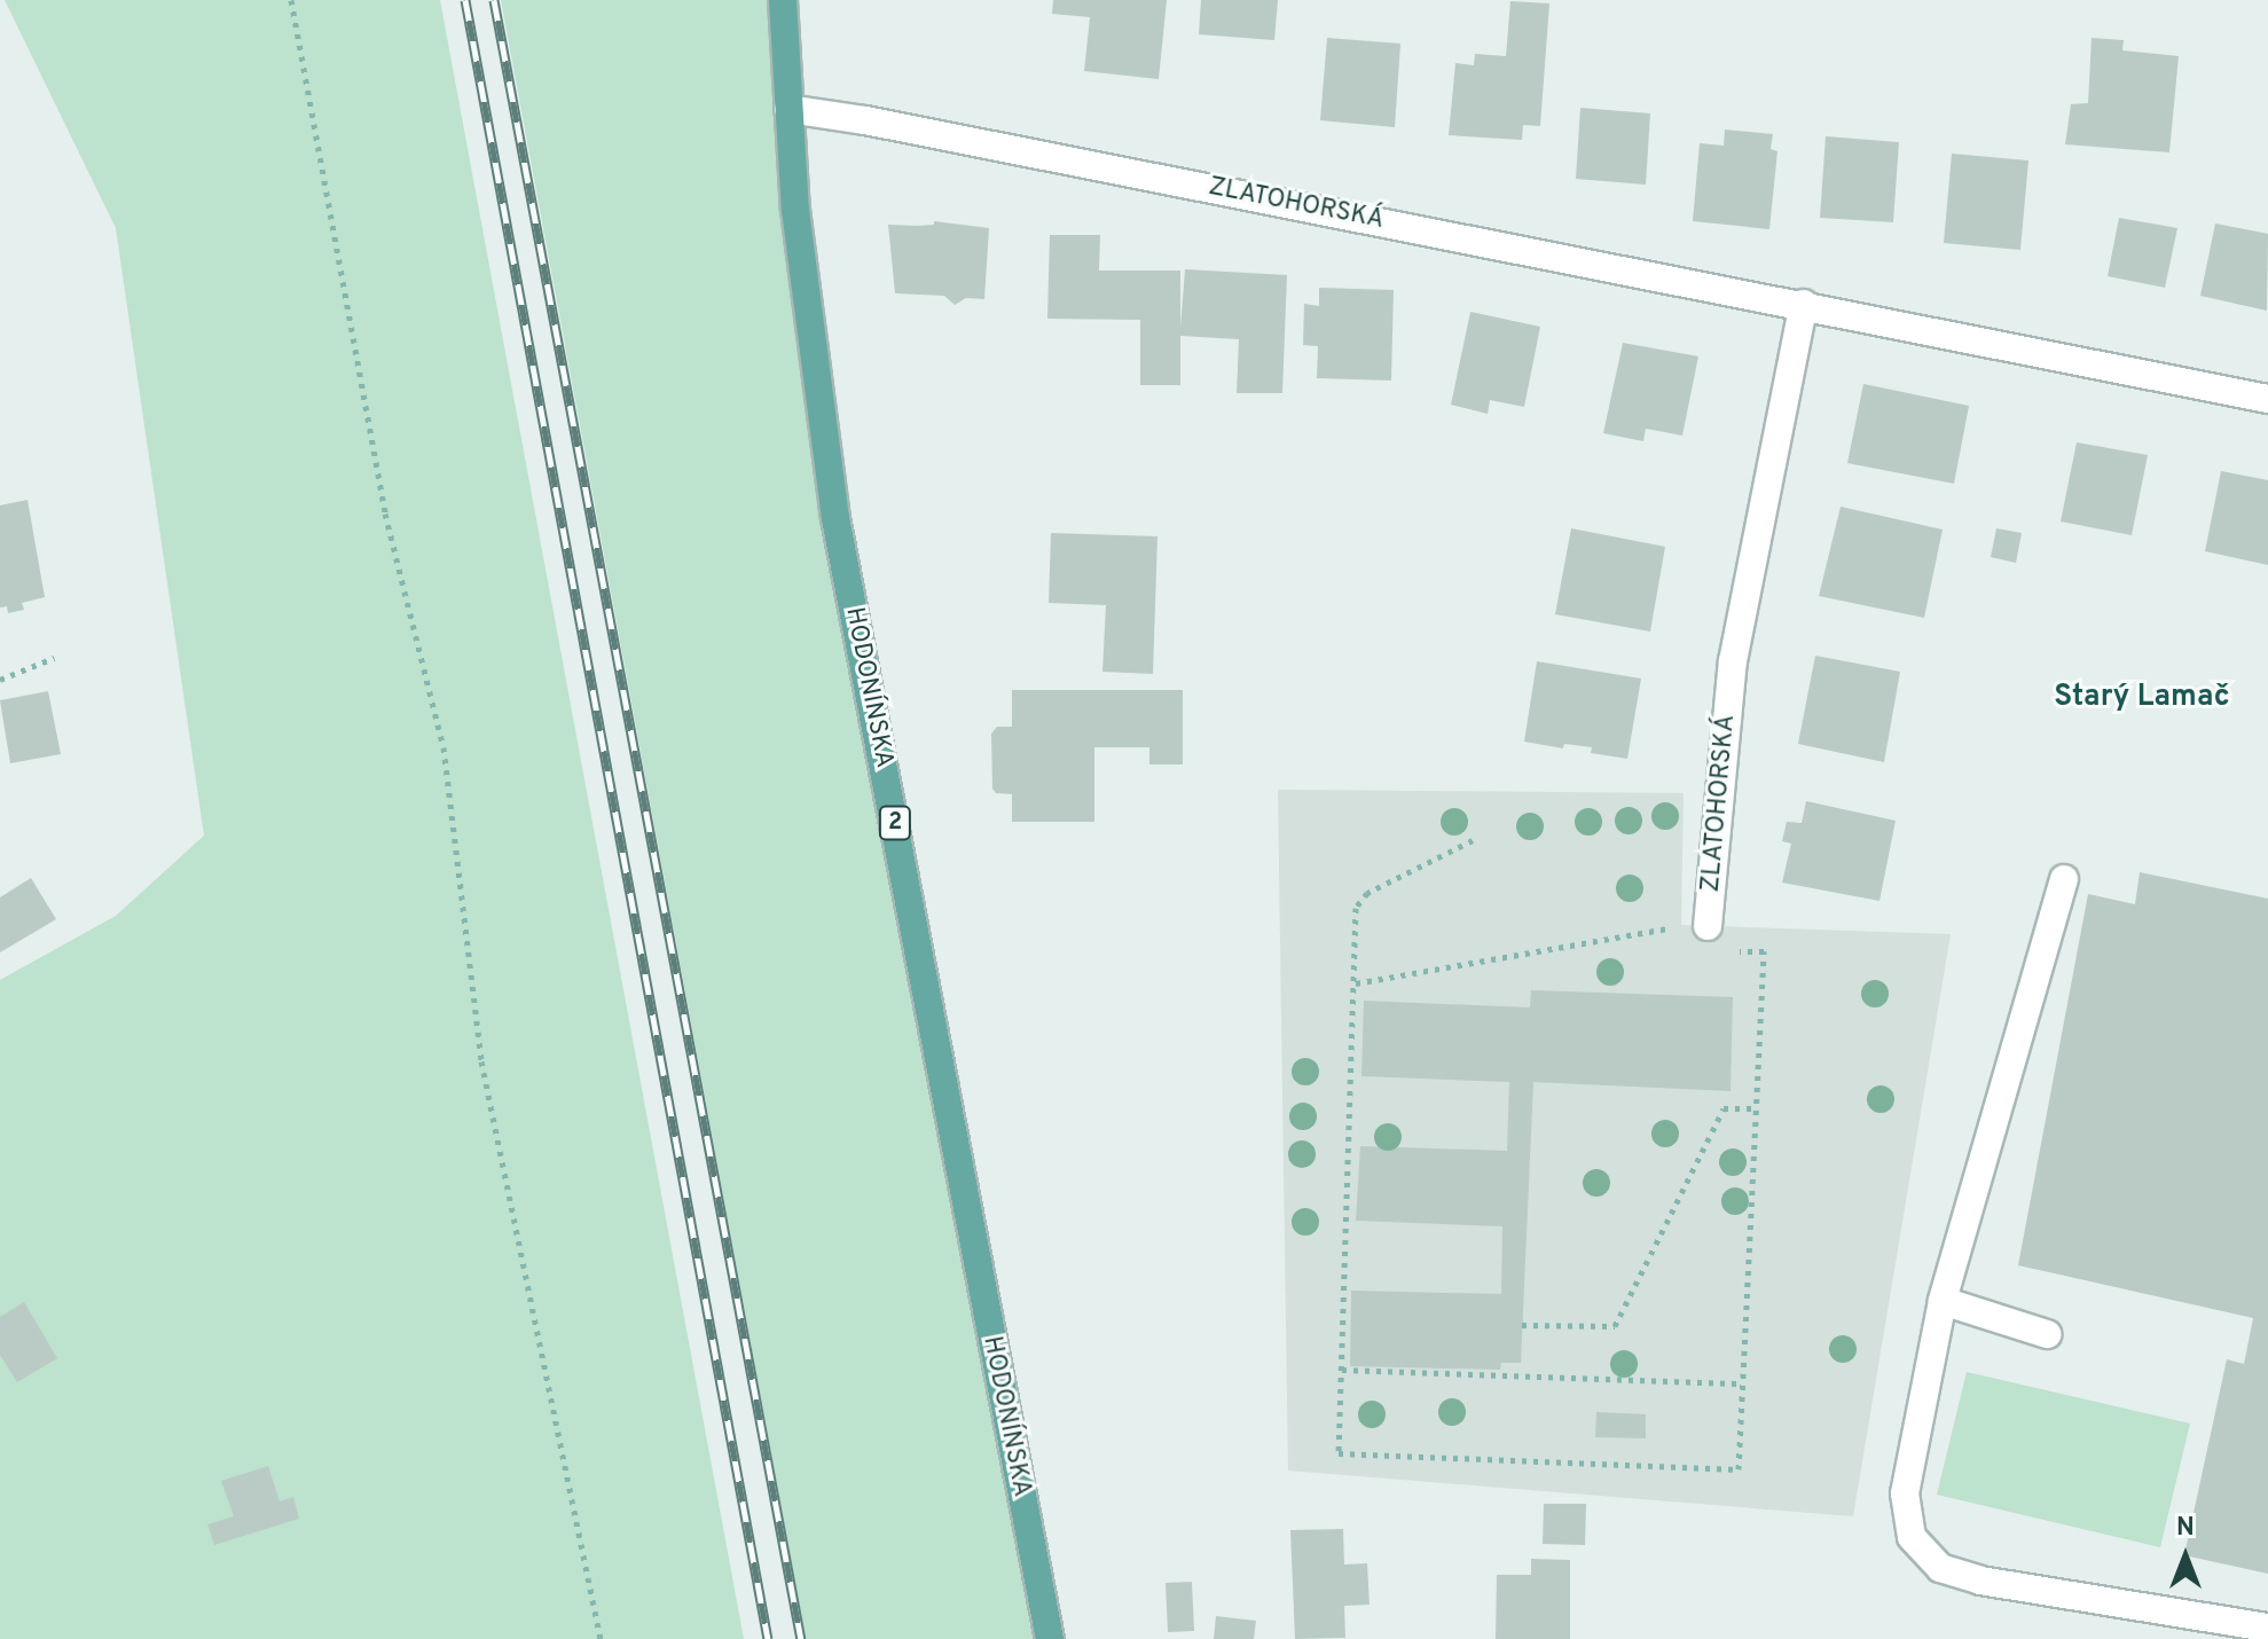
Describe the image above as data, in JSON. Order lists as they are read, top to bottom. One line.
{"streets":{"main road":["HODONÍNSKA","2"],"street":["ZLATOHORSKÁ"]},"crossings":[["ZLATOHORSKÁ","HODONÍNSKA"]],"districts":["Starý Lamač"],"north":"top"}
